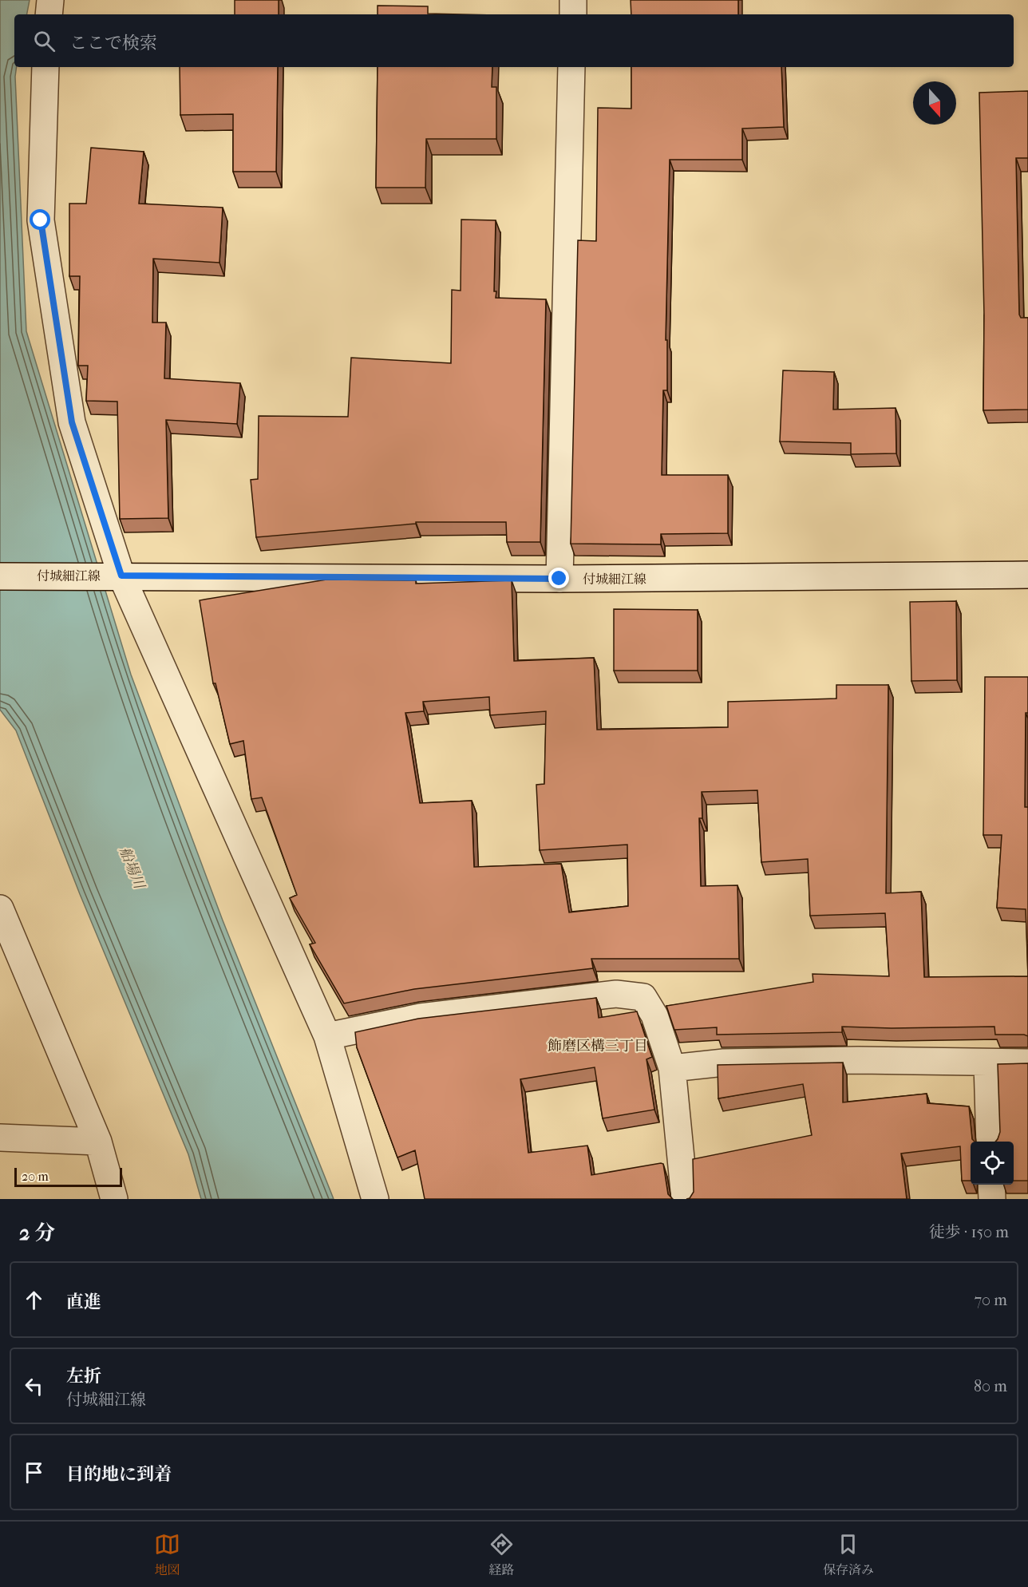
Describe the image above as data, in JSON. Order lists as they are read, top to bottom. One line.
{"streets":{"street":["付城細江線"]},"districts":["飾磨区構三丁目"],"water":["船場川"],"scale_bar":"20 m","north":"bottom","page":{"search":"ここで検索","scale":"20 m","heading":["2 分","徒歩 · 150 m"],"list":[["直進","70 m"],["左折","付城細江線","80 m"],"目的地に到着"],"nav":["地図","経路","保存済み"]}}
